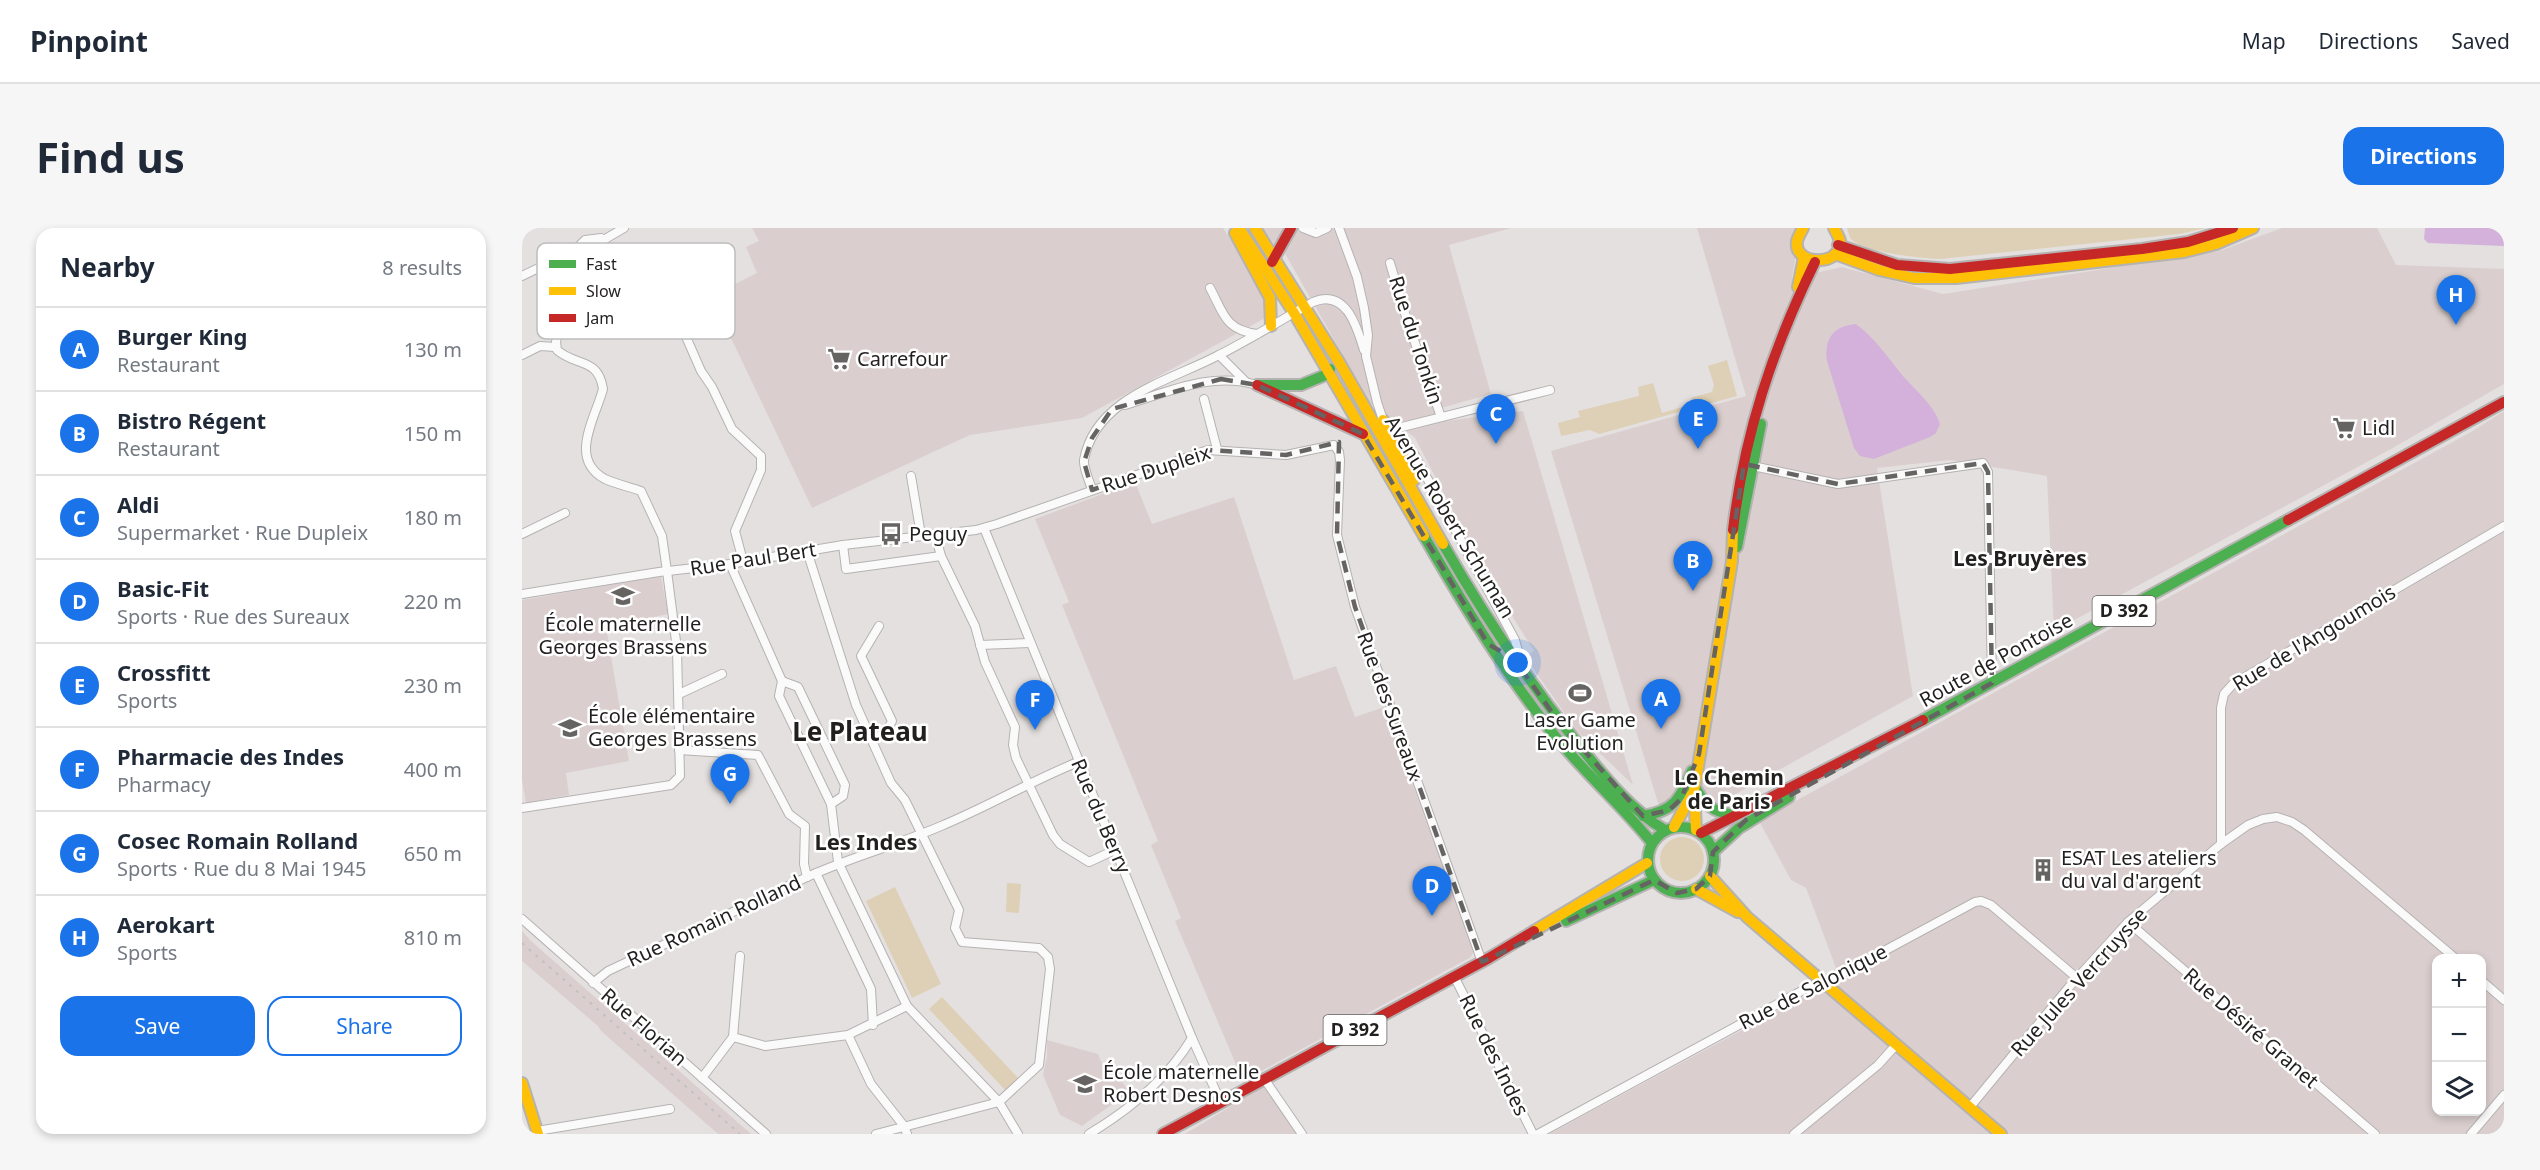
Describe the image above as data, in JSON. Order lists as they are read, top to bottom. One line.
{"streets":{"main road":["Avenue Robert Schuman","D 392","Route de Pontoise"],"street":["Rue du Tonkin","Rue Dupleix","Rue Paul Bert","Rue de l'Angoumois","Rue des Sureaux","Rue du Berry","Rue Romain Rolland","Rue Jules Vercruysse","Rue de Salonique","Rue Florian","Rue Désiré Granet","Rue des Indes"]},"crossings":[["Rue Dupleix","Rue Paul Bert"],["Rue Dupleix","Rue des Sureaux"],["Rue Dupleix","Rue du Berry"],["Avenue Robert Schuman","D 392"],["Avenue Robert Schuman","Route de Pontoise"],["Rue Paul Bert","Rue du Berry"],["D 392","Route de Pontoise"],["D 392","Rue des Sureaux"],["D 392","Rue du Berry"],["D 392","Rue des Indes"],["Rue de l'Angoumois","Rue Jules Vercruysse"],["Rue du Berry","Rue Romain Rolland"],["Rue Romain Rolland","Rue Florian"],["Rue Jules Vercruysse","Rue de Salonique"],["Rue Jules Vercruysse","Rue Désiré Granet"]],"districts":["Les Bruyères","Le Plateau","Le Chemin de Paris","Les Indes"],"places":{"supermarket":["Carrefour","Lidl"],"bus stop":["Peguy"],"school or university":["École maternelle Georges Brassens","École élémentaire Georges Brassens","École maternelle Robert Desnos"],"sports":["Laser Game Evolution"],"building":["ESAT Les ateliers du val d'argent"]},"legend":["Fast","Slow","Jam"],"page":{"header":"Pinpoint","nav":["Map","Directions","Saved"],"buttons":["Directions",["Save","Share"]],"title":"Find us","heading":["Nearby","8 results"],"pins":["H","C","E","B","A","F","G","D"],"list":[{"mark":"A","name":"Burger King","note":"Restaurant","value":"130 m"},{"mark":"B","name":"Bistro Régent","note":"Restaurant","value":"150 m"},{"mark":"C","name":"Aldi","note":"Supermarket · Rue Dupleix","value":"180 m"},{"mark":"D","name":"Basic-Fit","note":"Sports · Rue des Sureaux","value":"220 m"},{"mark":"E","name":"Crossfitt","note":"Sports","value":"230 m"},{"mark":"F","name":"Pharmacie des Indes","note":"Pharmacy","value":"400 m"},{"mark":"G","name":"Cosec Romain Rolland","note":"Sports · Rue du 8 Mai 1945","value":"650 m"},{"mark":"H","name":"Aerokart","note":"Sports","value":"810 m"}],"map_buttons":["+","−"]}}
